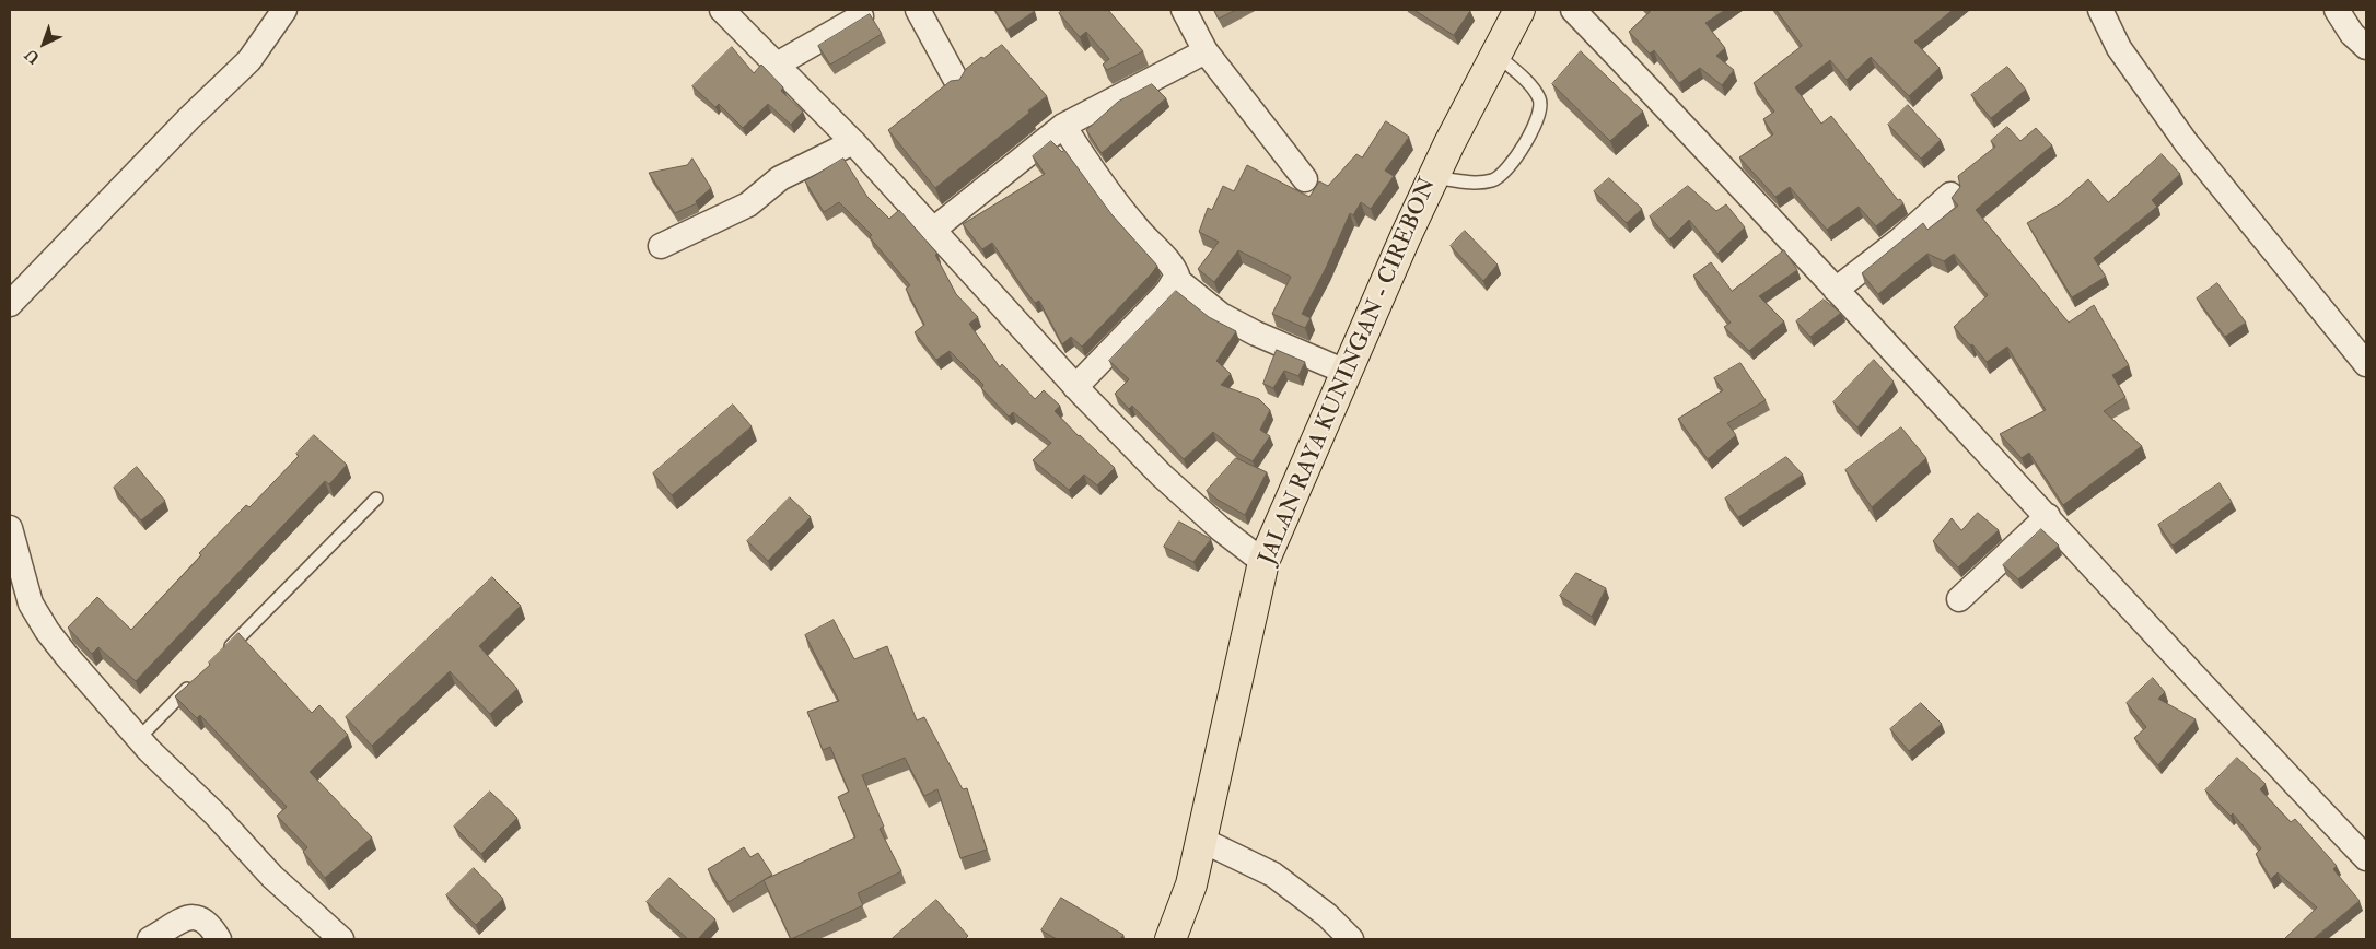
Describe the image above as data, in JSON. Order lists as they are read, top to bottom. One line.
{"streets":{"highway":["JALAN RAYA KUNINGAN - CIREBON"]},"north":"bottom left"}
